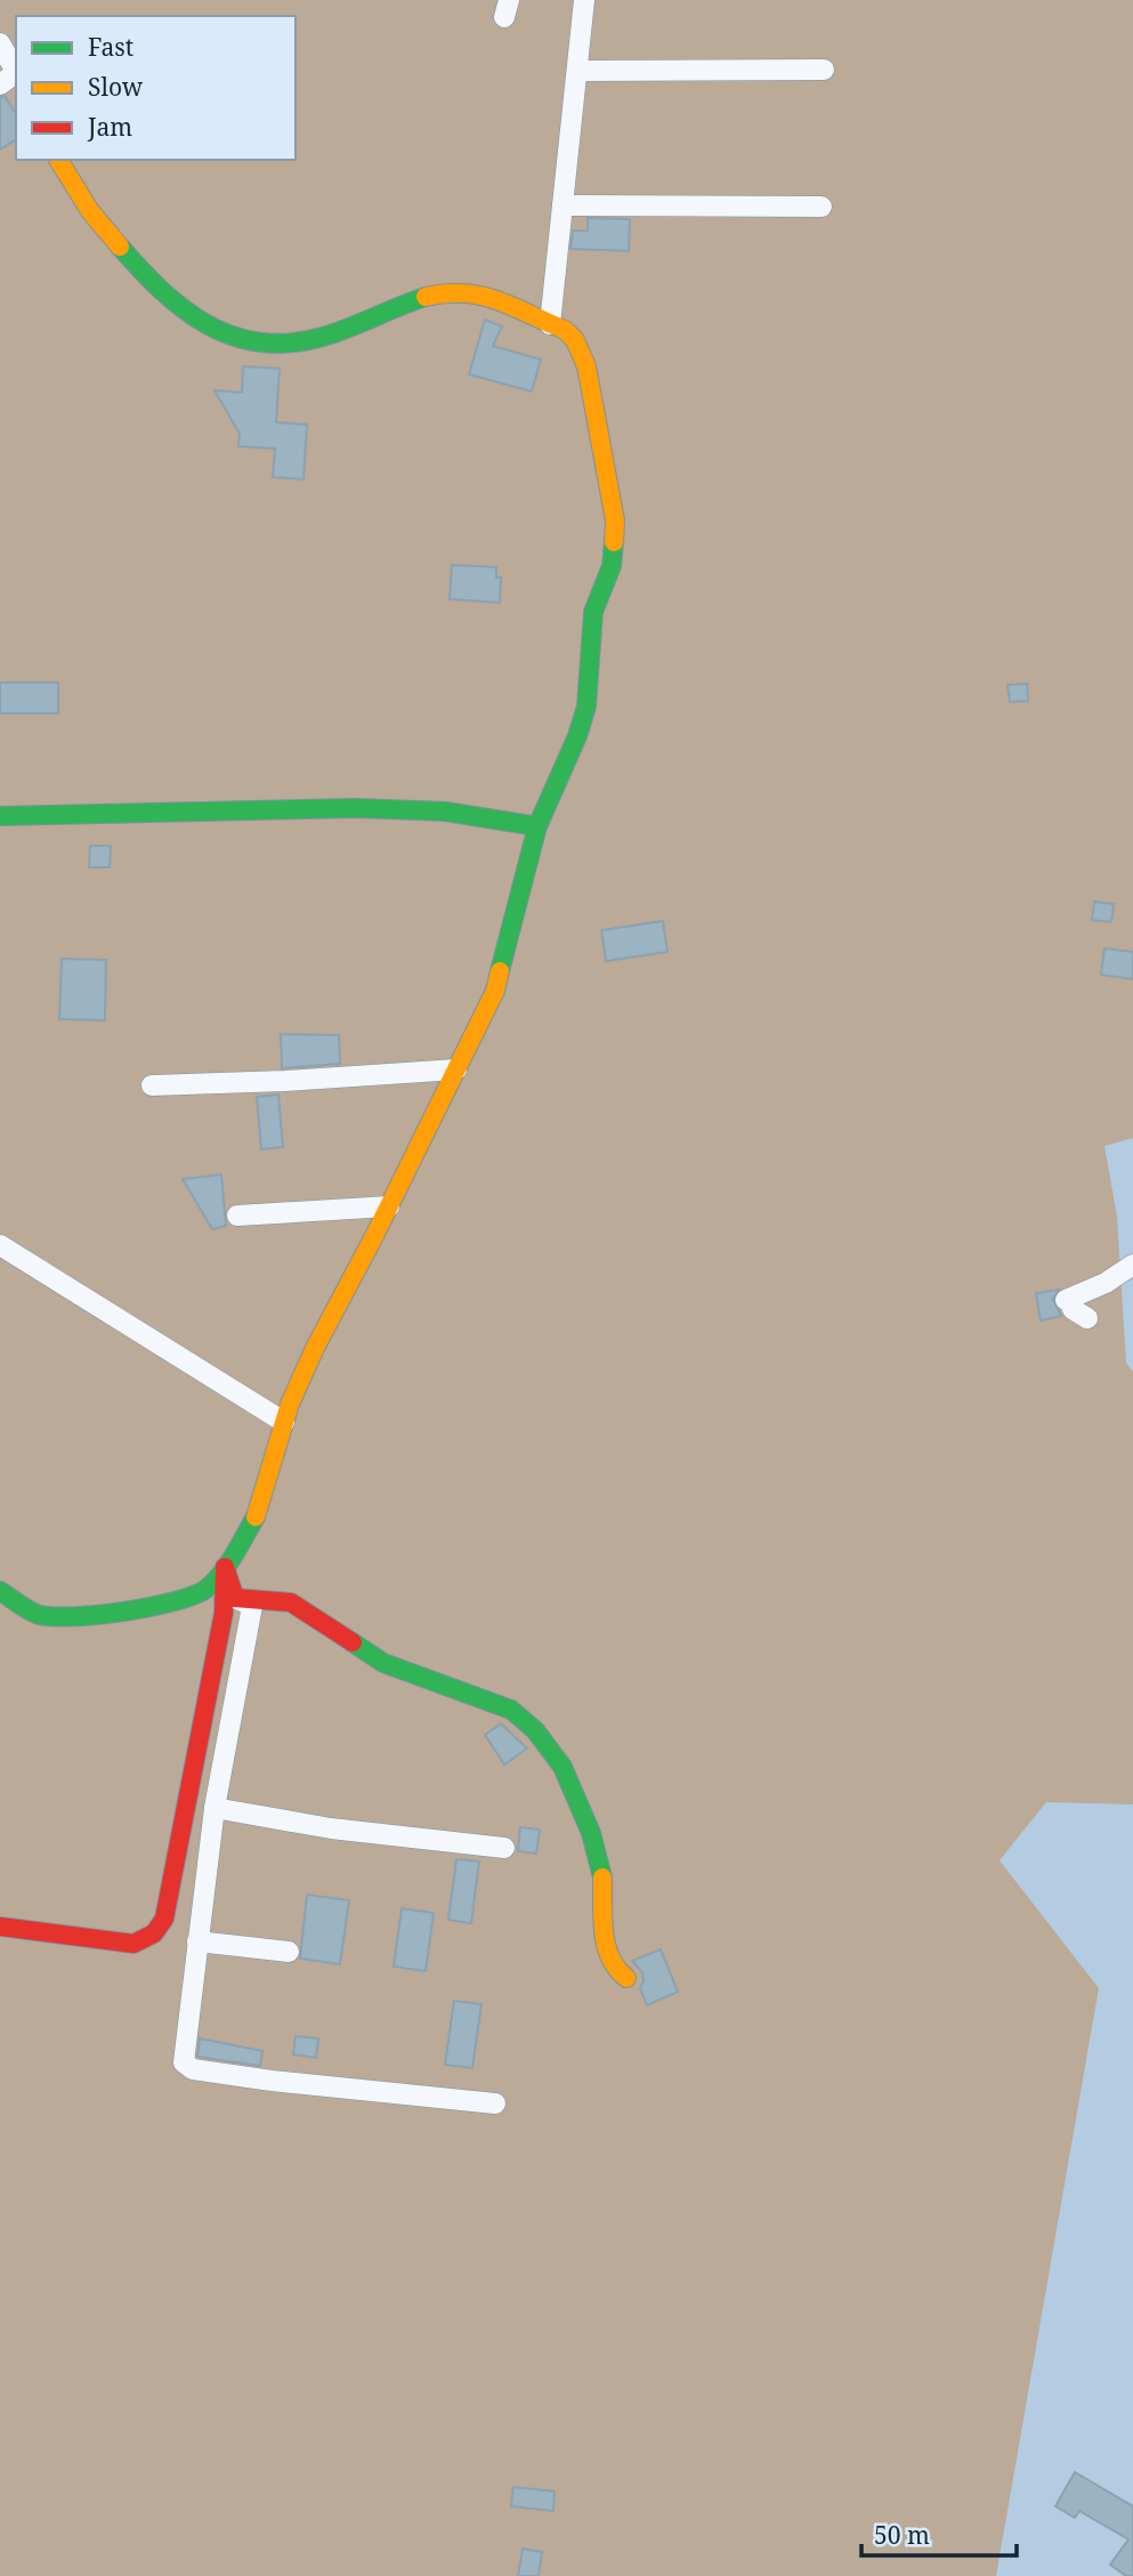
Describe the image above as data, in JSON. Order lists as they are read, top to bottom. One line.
{"legend":["Fast","Slow","Jam"],"scale_bar":"50 m"}
